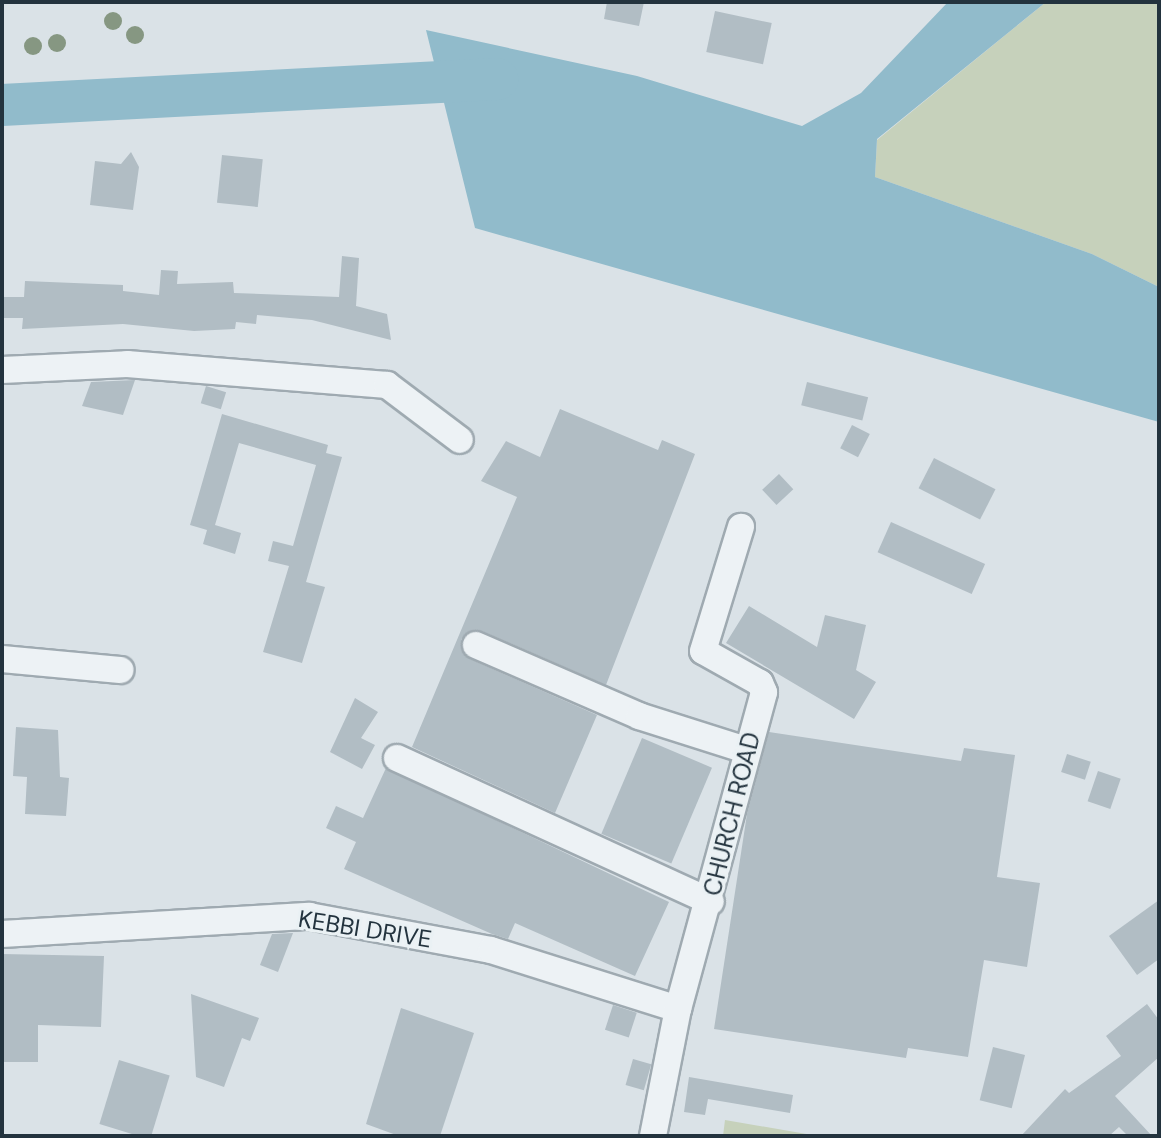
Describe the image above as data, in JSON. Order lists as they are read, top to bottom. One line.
{"streets":{"street":["CHURCH ROAD","KEBBI DRIVE"]},"crossings":[["CHURCH ROAD","KEBBI DRIVE"]]}
